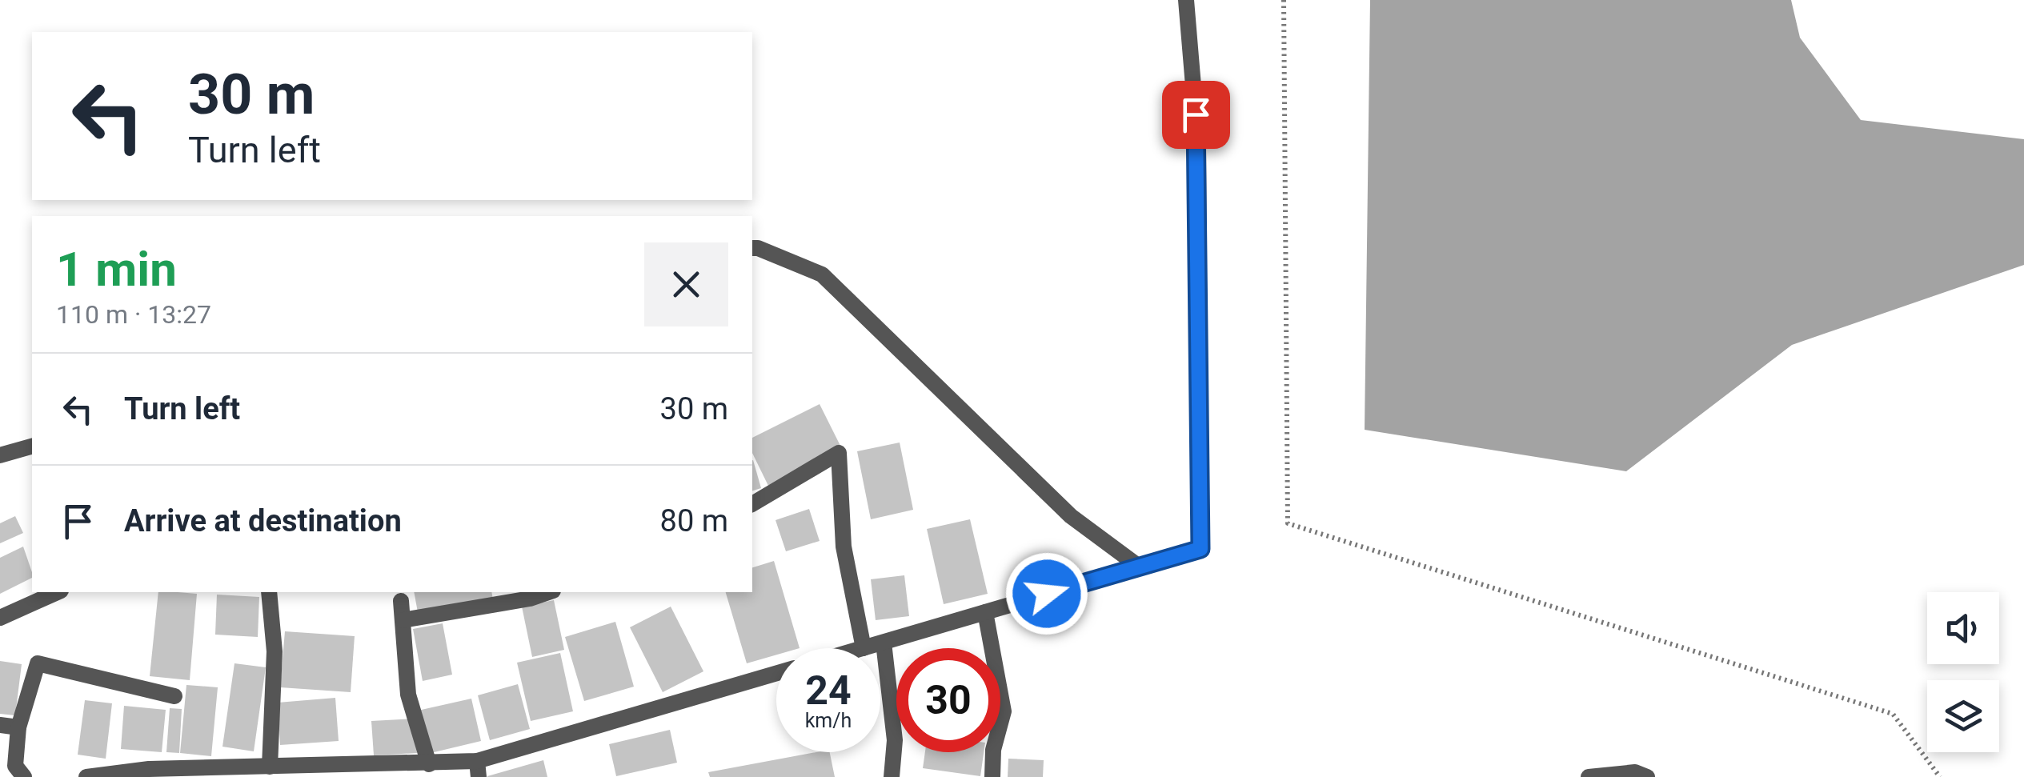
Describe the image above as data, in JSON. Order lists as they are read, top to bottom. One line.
{"page":{"turn":["30 m","Turn left"],"heading":["1 min","110 m · 13:27"],"list":[{"name":"Turn left","value":"30 m"},{"name":"Arrive at destination","value":"80 m"}],"speed":"24 km/h","limit":"30"}}
